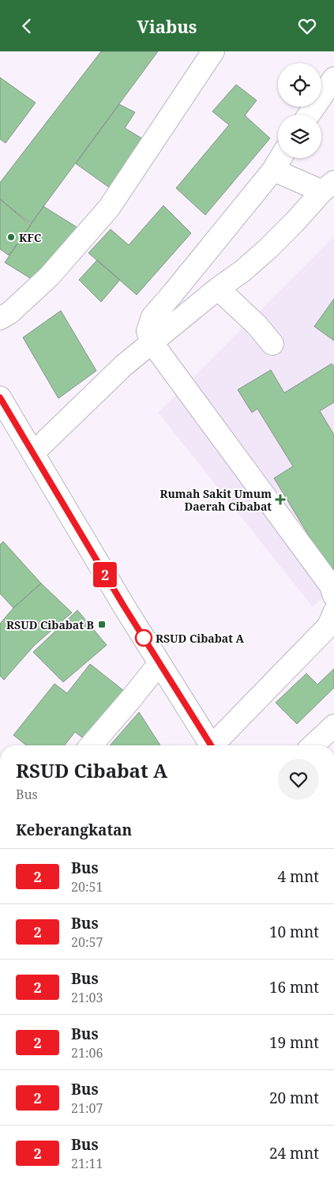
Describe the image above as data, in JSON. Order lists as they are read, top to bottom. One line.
{"places":{"other":["KFC","RSUD Cibabat A"],"health":["Rumah Sakit Umum Daerah Cibabat"],"transit":["RSUD Cibabat B"]},"lines":["bus line 2"],"page":{"header":"Viabus","on_map":"2","heading":[["RSUD Cibabat A","Bus"],"Keberangkatan"],"list":[{"mark":"2","name":"Bus","note":"20:51","value":"4 mnt"},{"mark":"2","name":"Bus","note":"20:57","value":"10 mnt"},{"mark":"2","name":"Bus","note":"21:03","value":"16 mnt"},{"mark":"2","name":"Bus","note":"21:06","value":"19 mnt"},{"mark":"2","name":"Bus","note":"21:07","value":"20 mnt"},{"mark":"2","name":"Bus","note":"21:11","value":"24 mnt"}]}}
